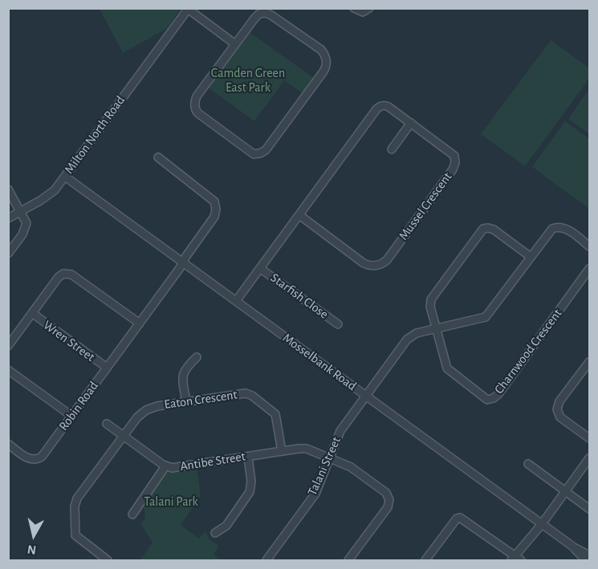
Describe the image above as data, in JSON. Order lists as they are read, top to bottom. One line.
{"streets":{"street":["Milton North Road","Mussel Crescent","Starfish Close","Wren Street","Charnwood Crescent","Mosselbank Road","Eaton Crescent","Robin Road","Antibe Street","Talani Street"]},"crossings":[["Milton North Road","Mosselbank Road"],["Mussel Crescent","Starfish Close"],["Mussel Crescent","Mosselbank Road"],["Wren Street","Robin Road"],["Charnwood Crescent","Talani Street"],["Mosselbank Road","Robin Road"],["Mosselbank Road","Talani Street"],["Eaton Crescent","Antibe Street"],["Antibe Street","Talani Street"]],"parks":["Camden Green East Park","Talani Park"],"north":"bottom"}
